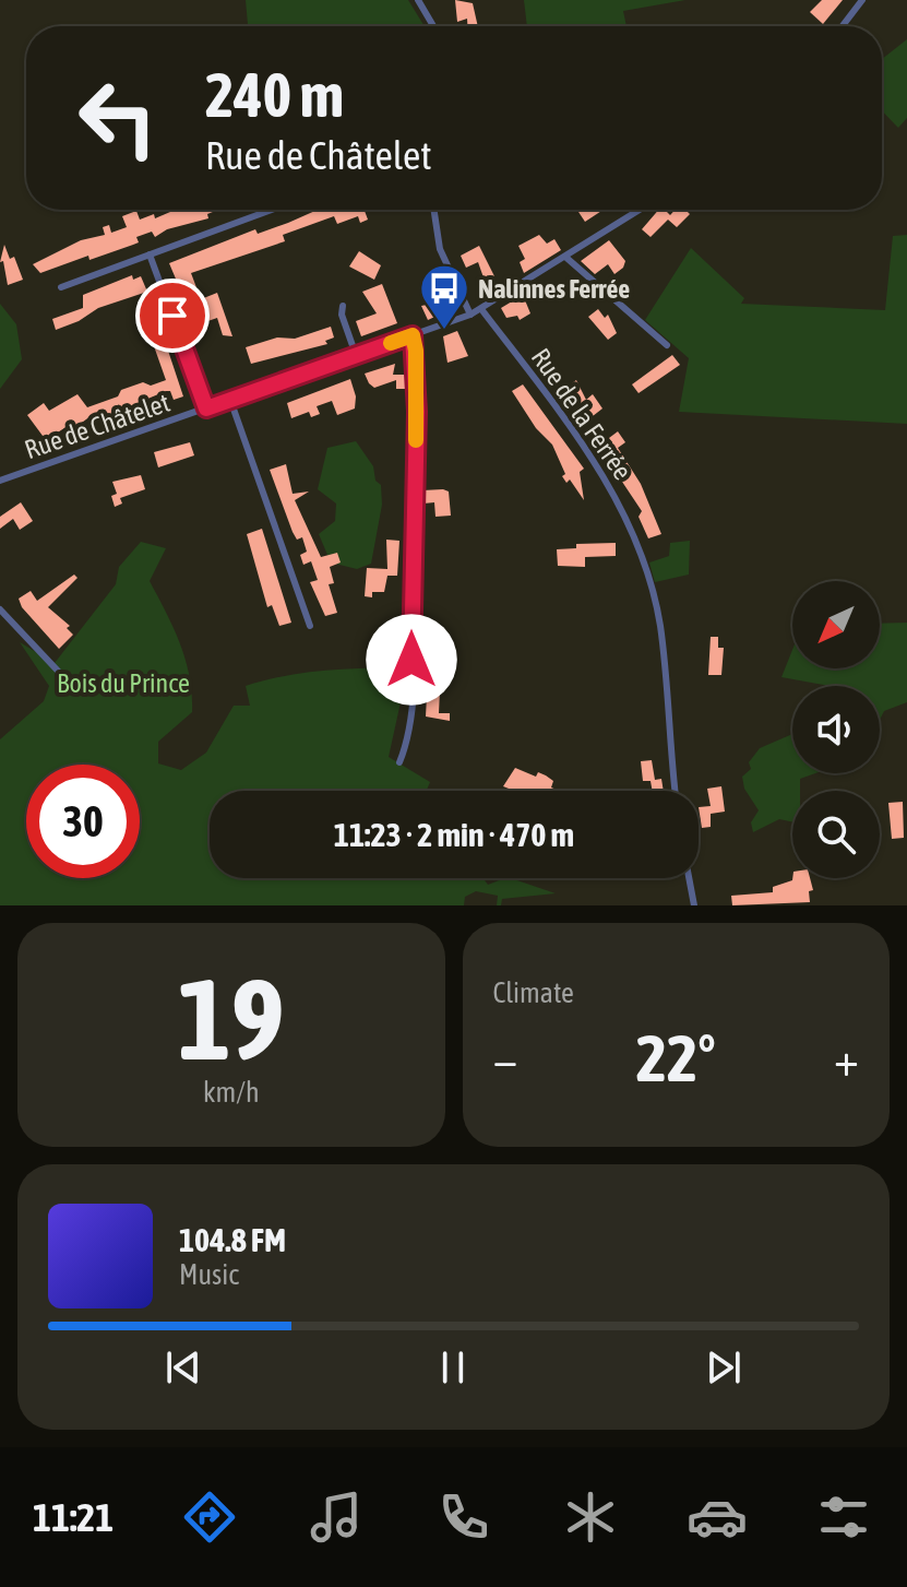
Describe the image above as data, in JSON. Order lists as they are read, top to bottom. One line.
{"streets":{"street":["Rue de la Ferrée","Rue de Châtelet"]},"crossings":[["Rue de la Ferrée","Rue de Châtelet"]],"parks":["Bois du Prince"],"places":{"bus stop":["Nalinnes Ferrée"]},"north":"bottom left","page":{"turn":["240 m","Rue de Châtelet"],"limit":"30","trip":"11:23 · 2 min · 470 m","tile":[["19","km/h"],"Climate"],"heat":["−","22°","+"],"song":["104.8 FM","Music"],"tabs":"11:21"}}
